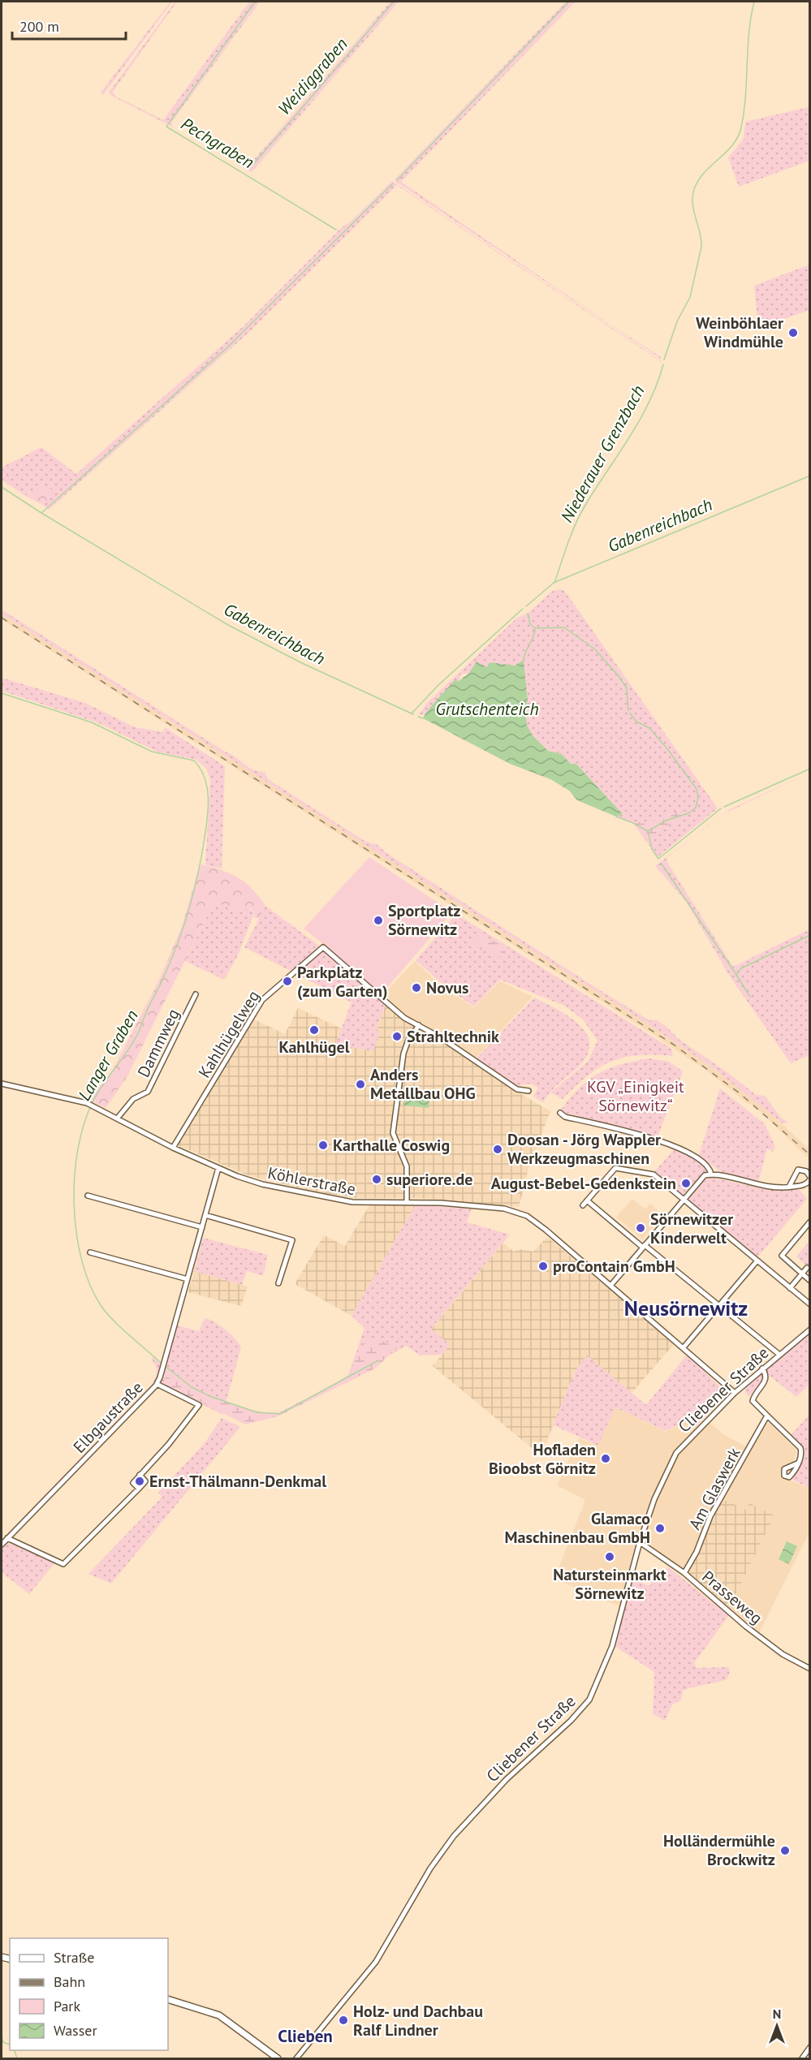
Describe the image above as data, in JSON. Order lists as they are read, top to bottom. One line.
{"streets":{"street":["Kahlhügelweg","Dammweg","Köhlerstraße","Cliebener Straße","Elbgaustraße","Am Glaswerk","Prasseweg"]},"crossings":[["Kahlhügelweg","Köhlerstraße"],["Dammweg","Köhlerstraße"],["Köhlerstraße","Cliebener Straße"],["Köhlerstraße","Elbgaustraße"],["Cliebener Straße","Prasseweg"],["Am Glaswerk","Prasseweg"]],"districts":["Neusörnewitz","Clieben"],"water":["Weidiggraben","Pechgraben","Niederauer Grenzbach","Gabenreichbach","Grutschenteich","Langer Graben"],"parks":["KGV „Einigkeit Sörnewitz“"],"places":["Weinböhlaer Windmühle","Sportplatz Sörnewitz","Parkplatz (zum Garten)","Novus","Kahlhügel","Strahltechnik","Anders Metallbau OHG","Karthalle Coswig","Doosan - Jörg Wappler Werkzeugmaschinen","superiore.de","August-Bebel-Gedenkstein","Sörnewitzer Kinderwelt","proContain GmbH","Hofladen Bioobst Görnitz","Ernst-Thälmann-Denkmal","Glamaco Maschinenbau GmbH","Natursteinmarkt Sörnewitz","Holländermühle Brockwitz","Holz- und Dachbau Ralf Lindner"],"legend":["Straße","Bahn","Park","Wasser"],"scale_bar":"200 m","north":"top"}
